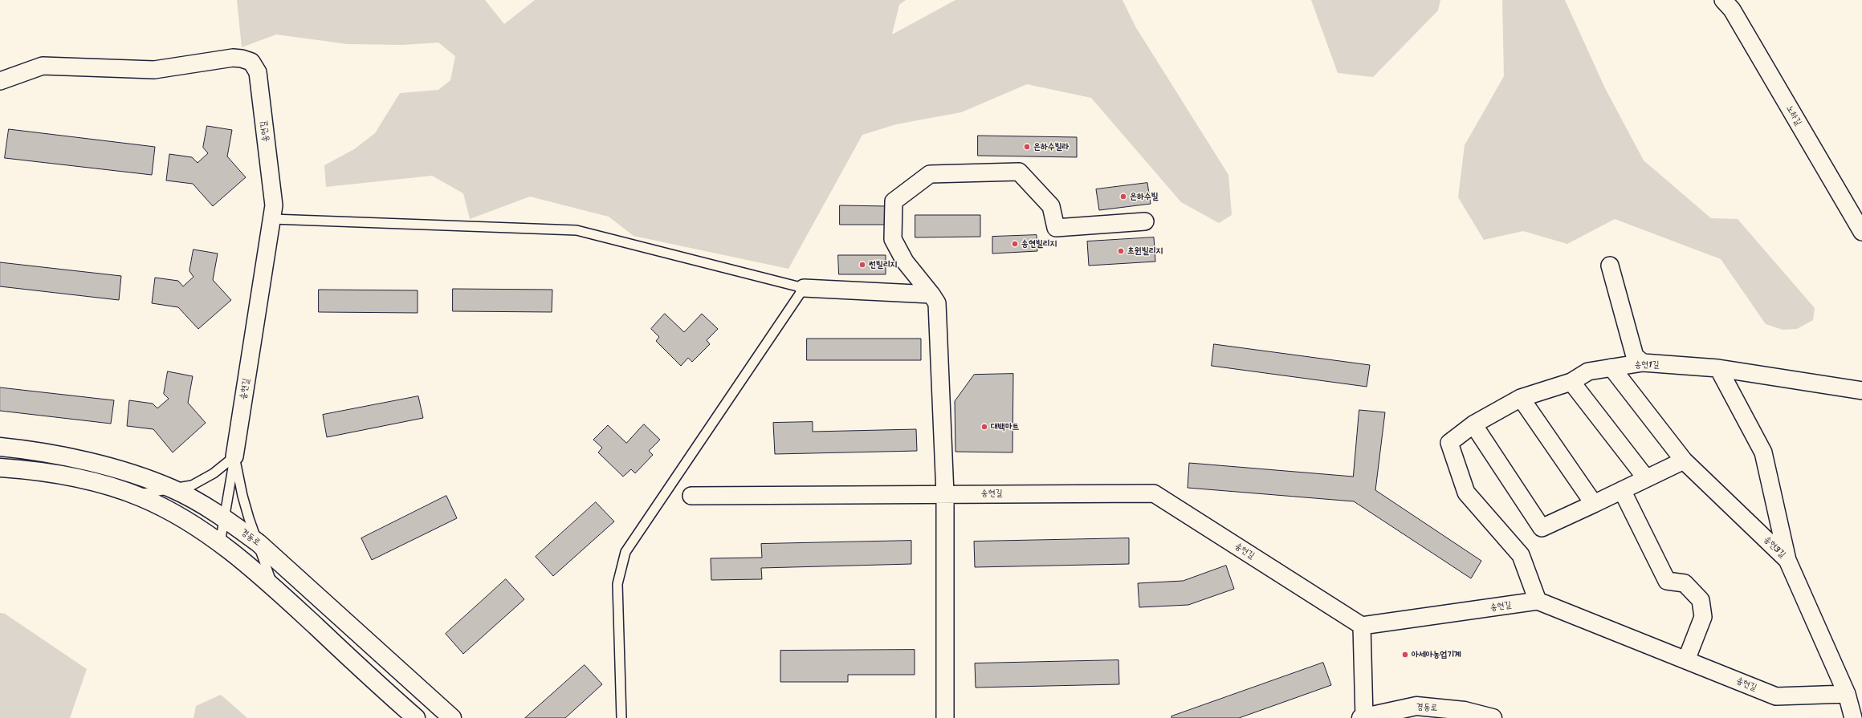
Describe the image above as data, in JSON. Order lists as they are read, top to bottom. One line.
{"streets":{"street":["노하길","송현길","송현1길","경동로","송현3길"]},"crossings":[["송현길","송현1길"],["송현길","송현3길"],["송현1길","송현3길"]],"places":["은하수빌라","은하수빌","송현빌리지","초원빌리지","썬빌리지","대백마트","아세아농업기계"]}
